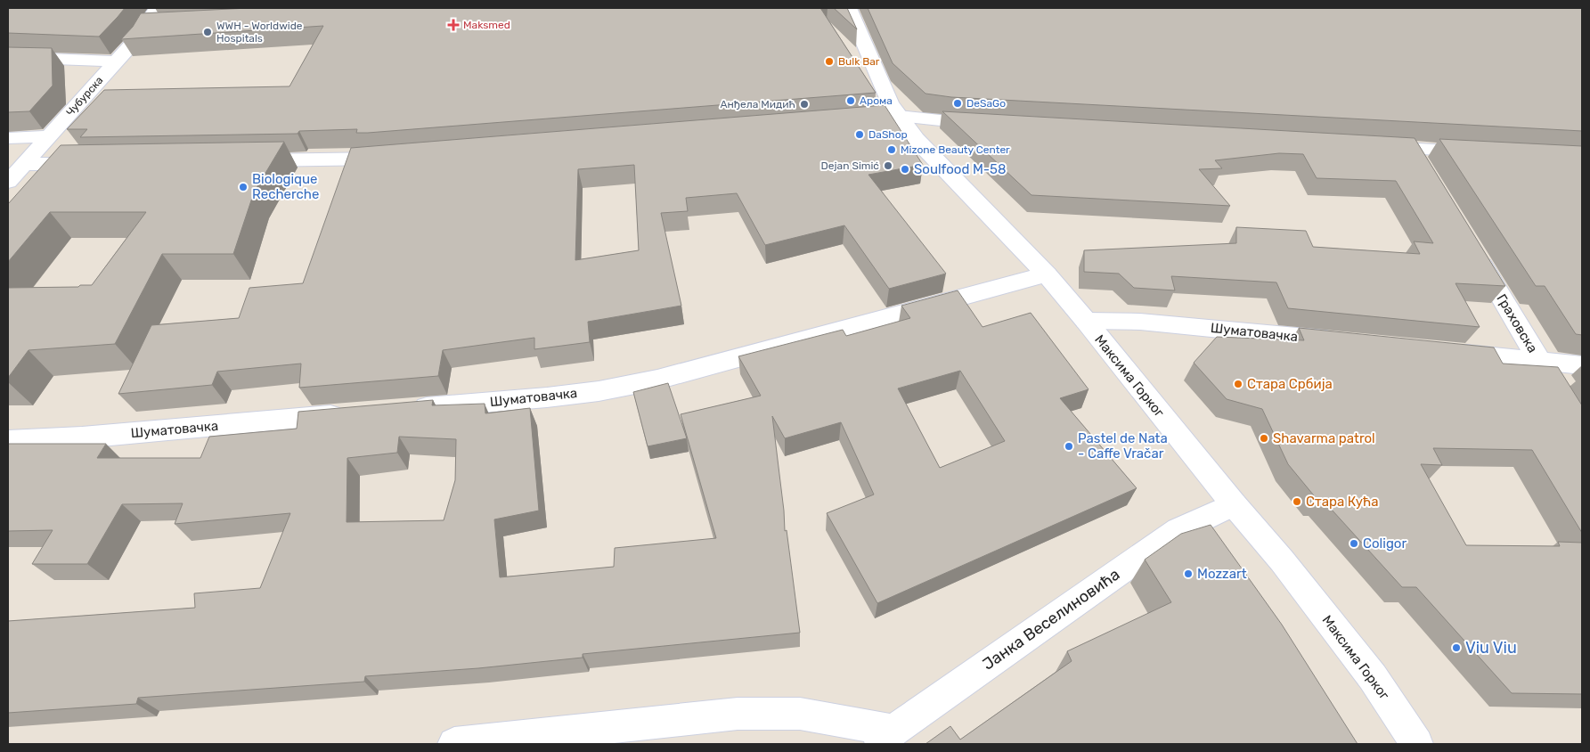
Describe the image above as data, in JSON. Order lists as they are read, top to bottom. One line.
{"streets":{"street":["Чубурска","Граховска","Шуматовачка","Максима Горког","Јанка Веселиновића"]},"crossings":[["Шуматовачка","Максима Горког"],["Максима Горког","Јанка Веселиновића"]],"places":{"health":["Maksmed"],"other":["WWH - Worldwide Hospitals","Bulk Bar","Арома","DeSaGo","Анђела Мидић","DaShop","Mizone Beauty Center","Dejan Simić","Soulfood M-58","Biologique Recherche","Стара Србија","Shavarma patrol","Pastel de Nata - Caffe Vračar","Стара Кућа","Coligor","Mozzart","Viu Viu"]}}
